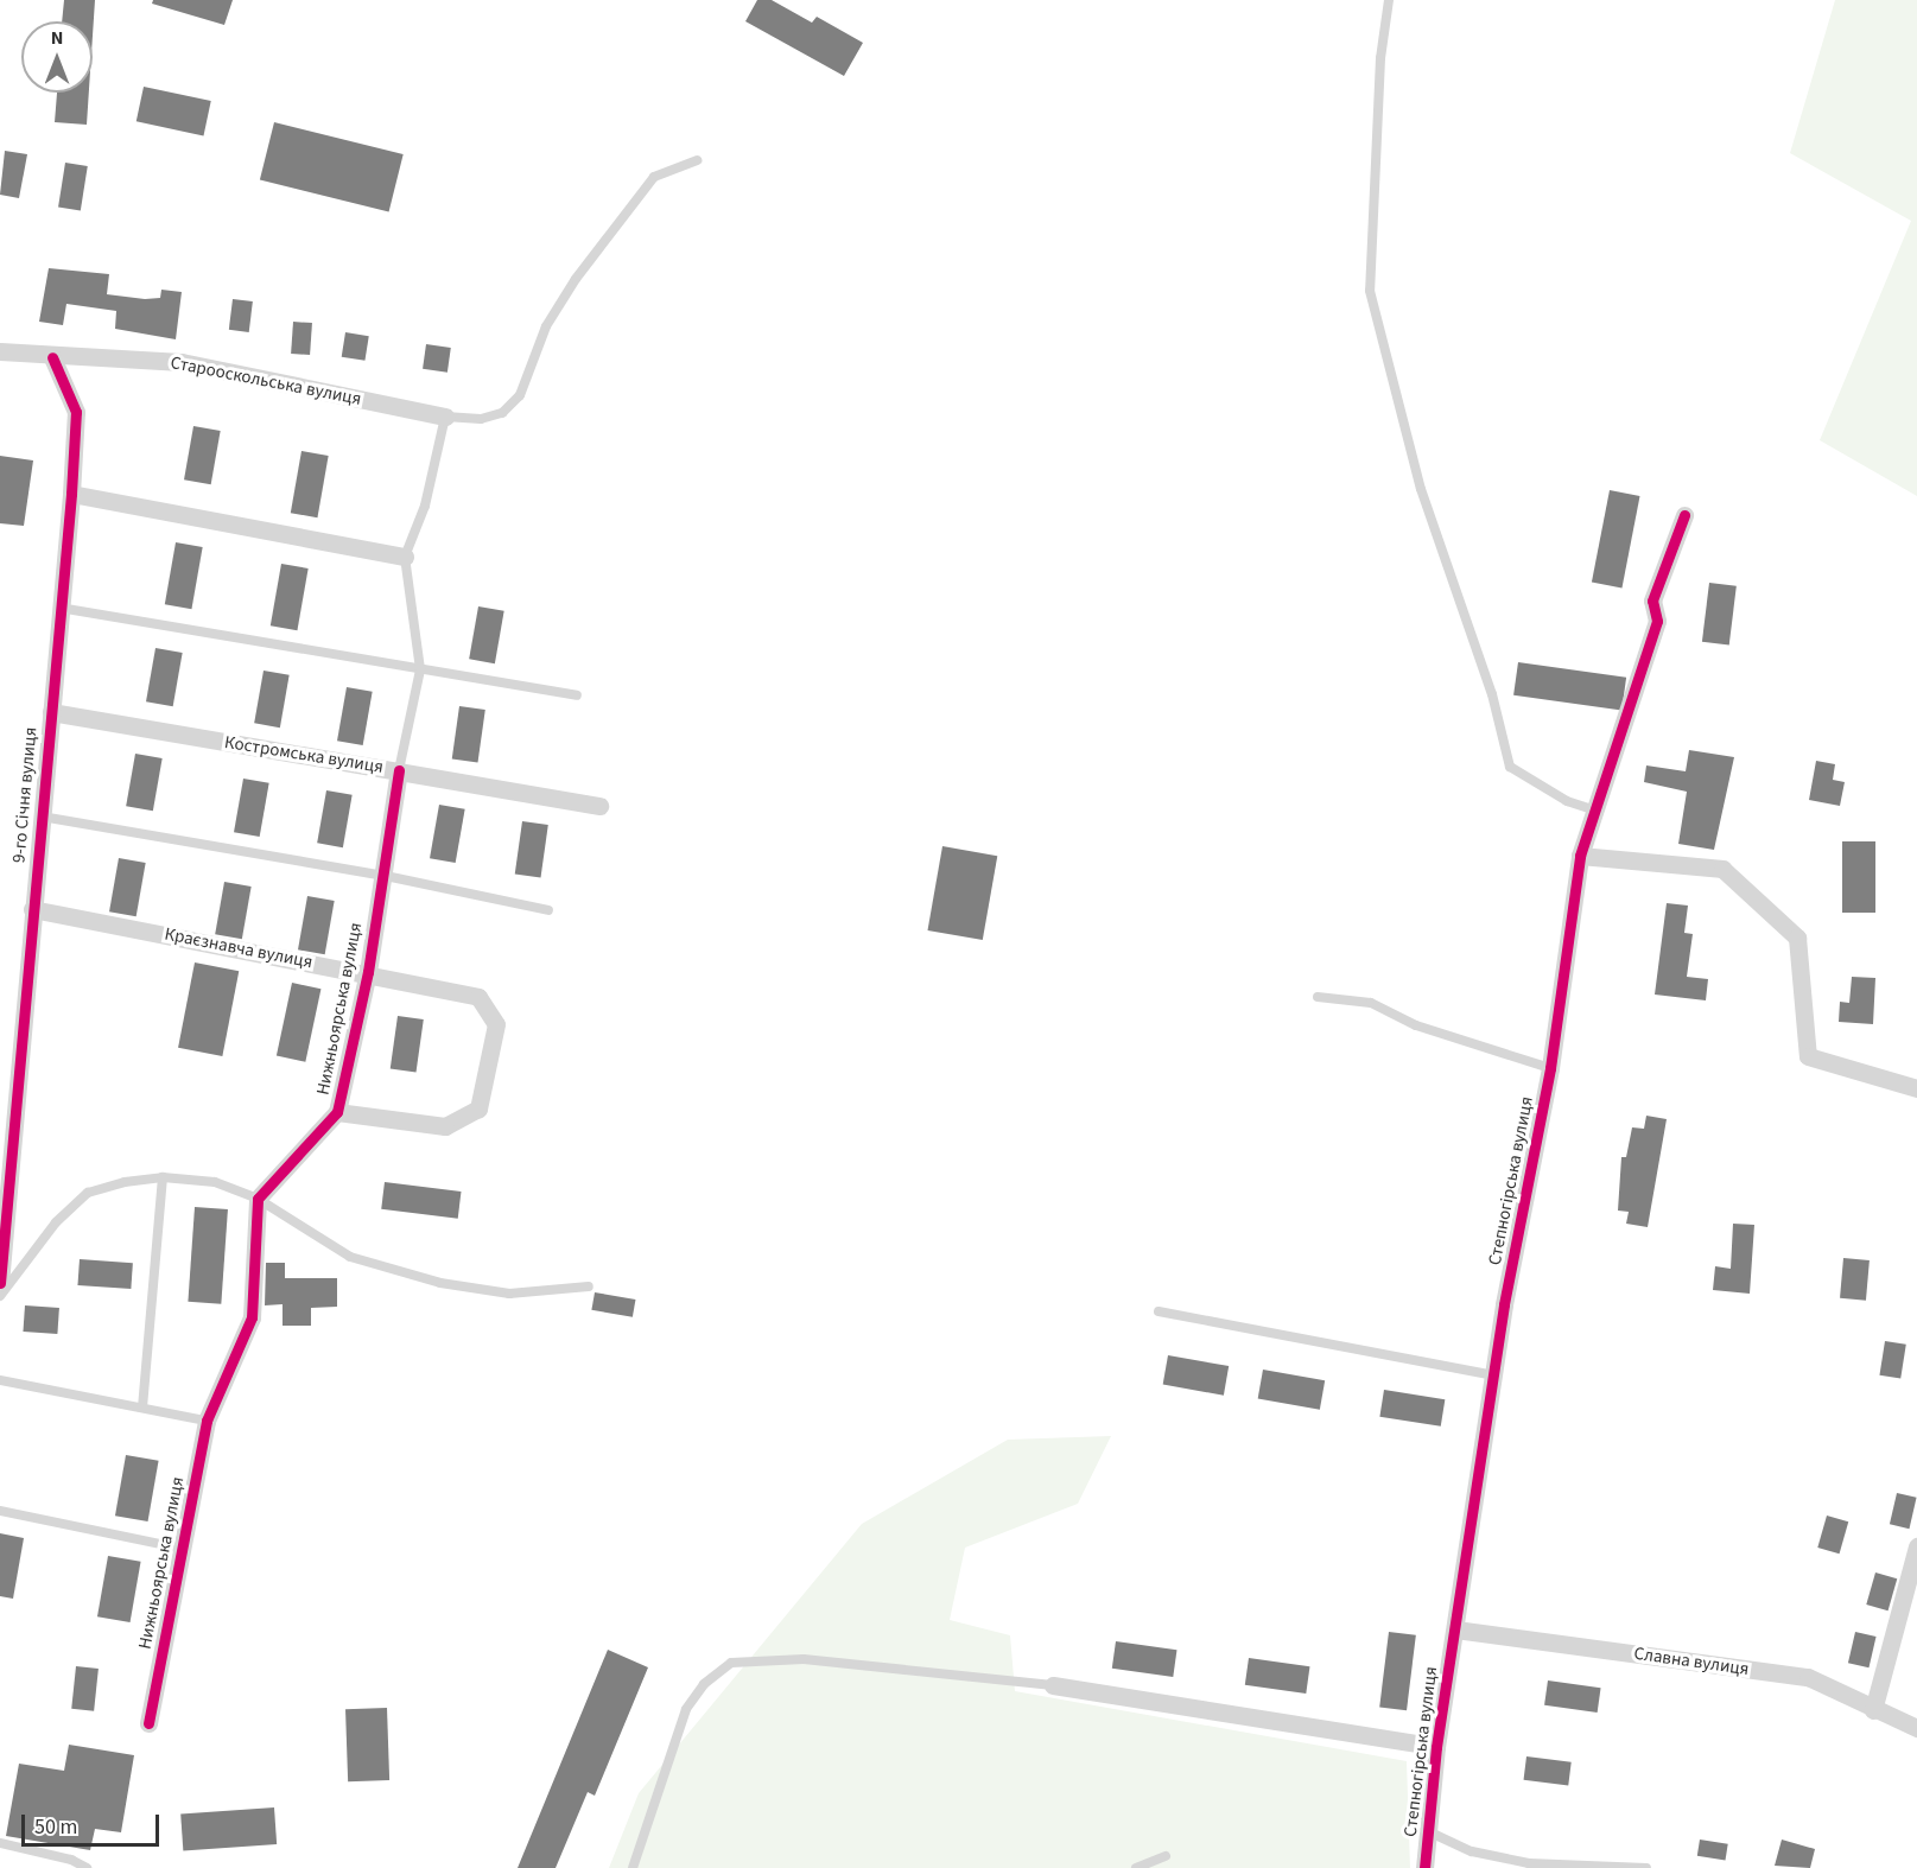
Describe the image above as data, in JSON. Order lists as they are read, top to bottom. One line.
{"streets":{"street":["Старооскольська вулиця","Костромська вулиця","9-го Січня вулиця","Краєзнавча вулиця","Нижньоярська вулиця","Степногірська вулиця","Славна вулиця"]},"crossings":[["Старооскольська вулиця","9-го Січня вулиця"],["Костромська вулиця","9-го Січня вулиця"],["Костромська вулиця","Нижньоярська вулиця"],["9-го Січня вулиця","Краєзнавча вулиця"],["Краєзнавча вулиця","Нижньоярська вулиця"],["Степногірська вулиця","Славна вулиця"]],"scale_bar":"50 m","north":"top"}
